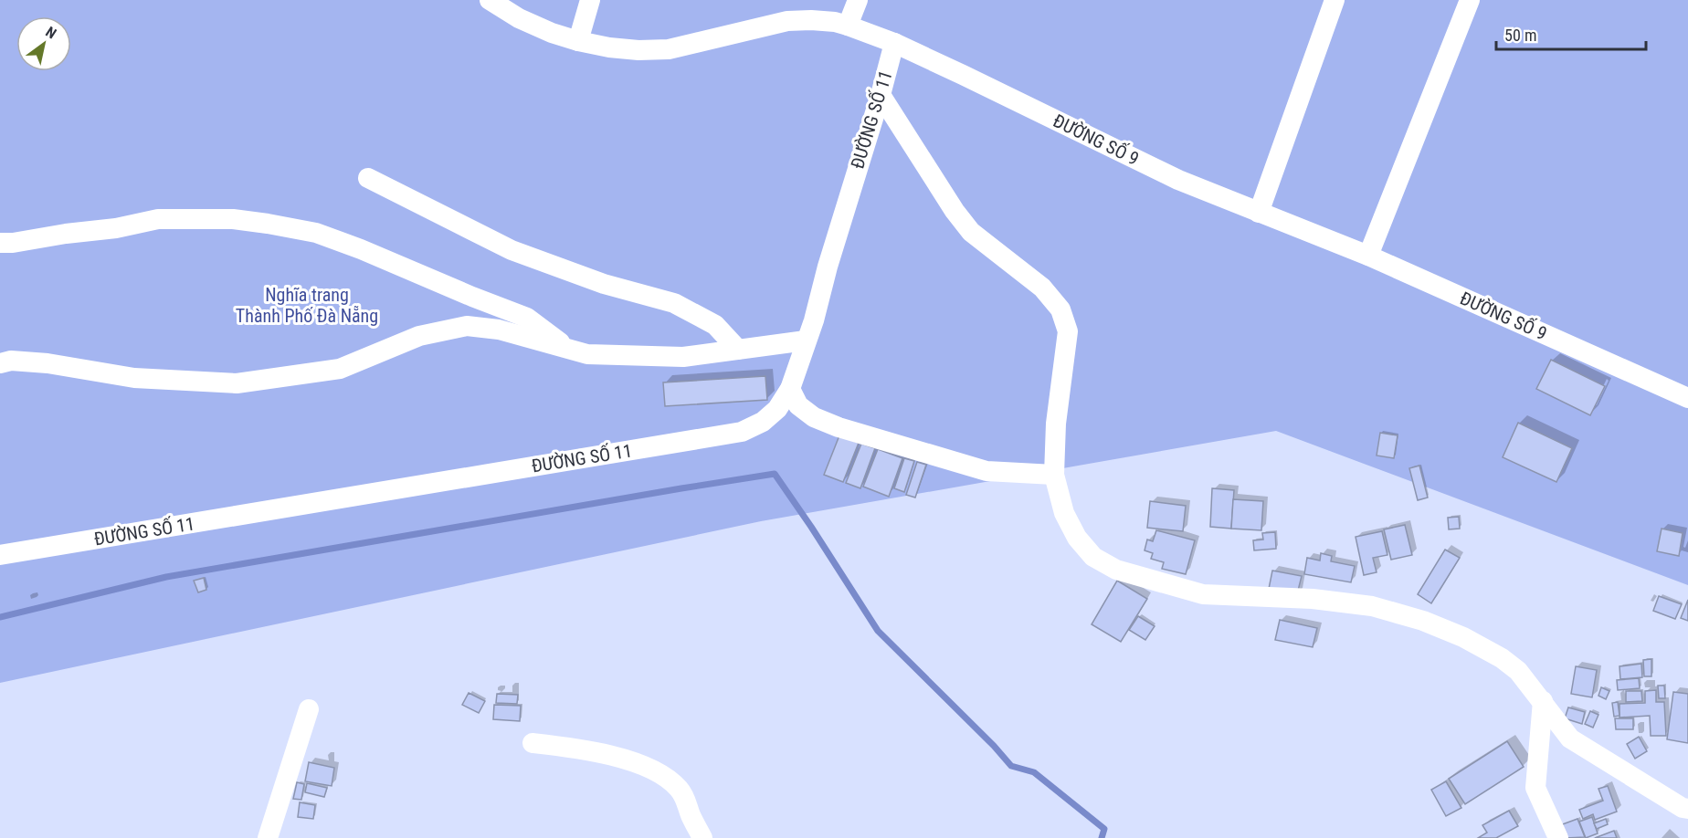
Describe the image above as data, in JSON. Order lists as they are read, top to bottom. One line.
{"streets":{"street":["ĐƯỜNG SỐ 11","ĐƯỜNG SỐ 9"]},"crossings":[["ĐƯỜNG SỐ 11","ĐƯỜNG SỐ 9"]],"parks":["Nghĩa trang Thành Phố Đà Nẵng"],"scale_bar":"50 m","north":"top right"}
